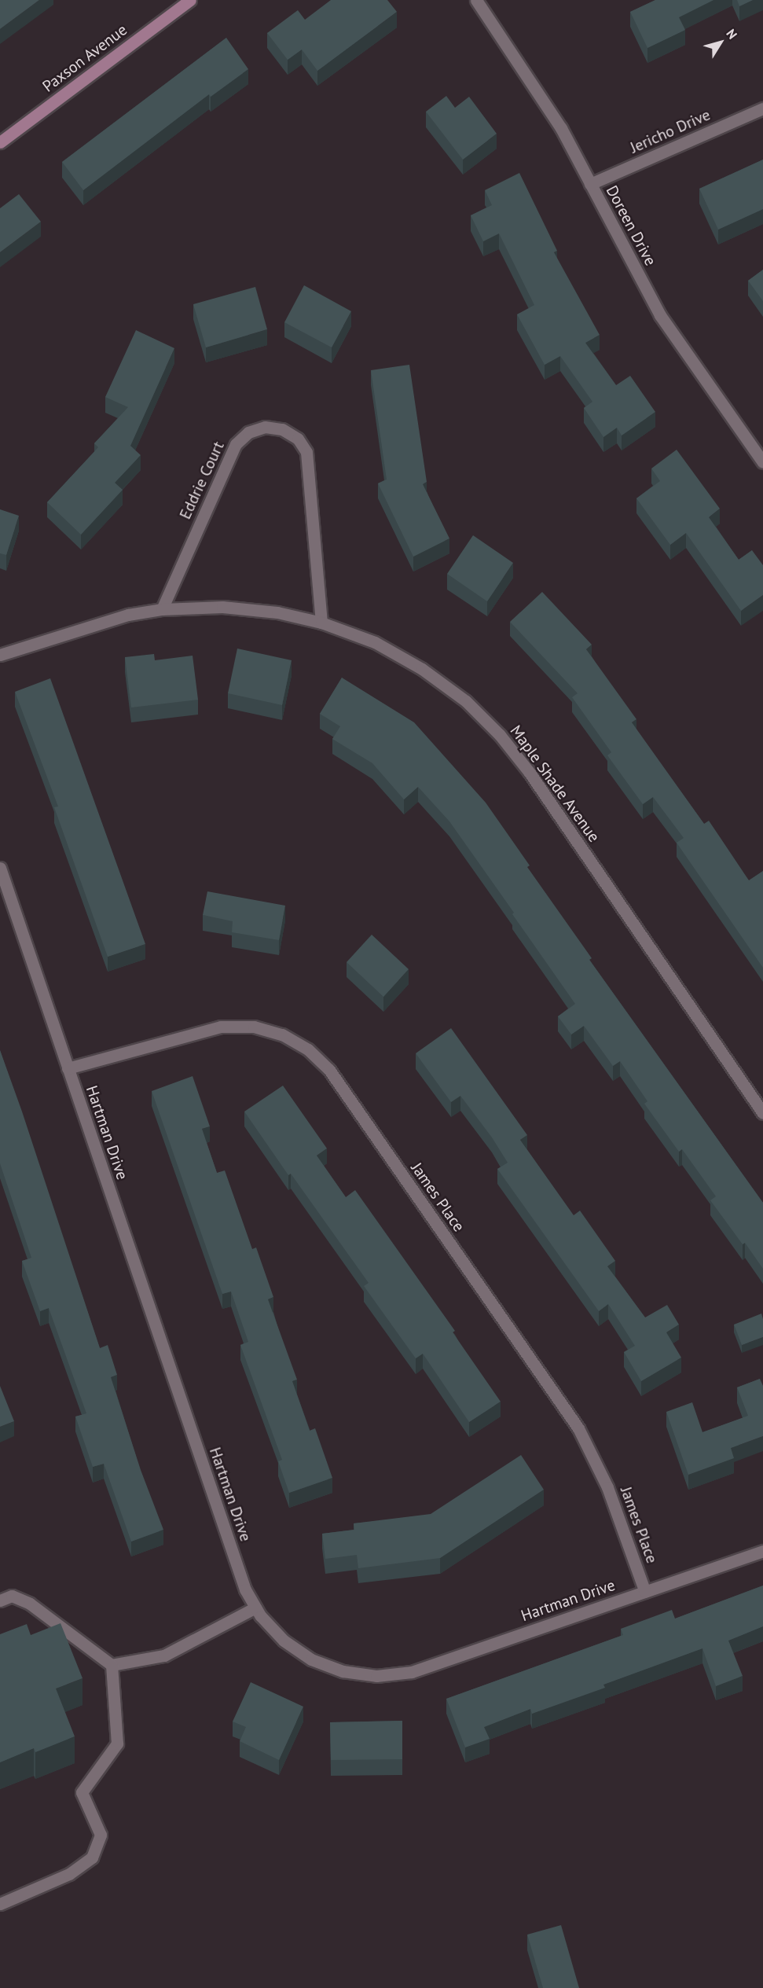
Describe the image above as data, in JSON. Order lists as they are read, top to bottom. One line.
{"streets":{"street":["Paxson Avenue","Jericho Drive","Doreen Drive","Eddrie Court","Maple Shade Avenue","Hartman Drive","James Place"]},"crossings":[["Jericho Drive","Doreen Drive"],["Eddrie Court","Maple Shade Avenue"],["Hartman Drive","James Place"]],"north":"top right"}
